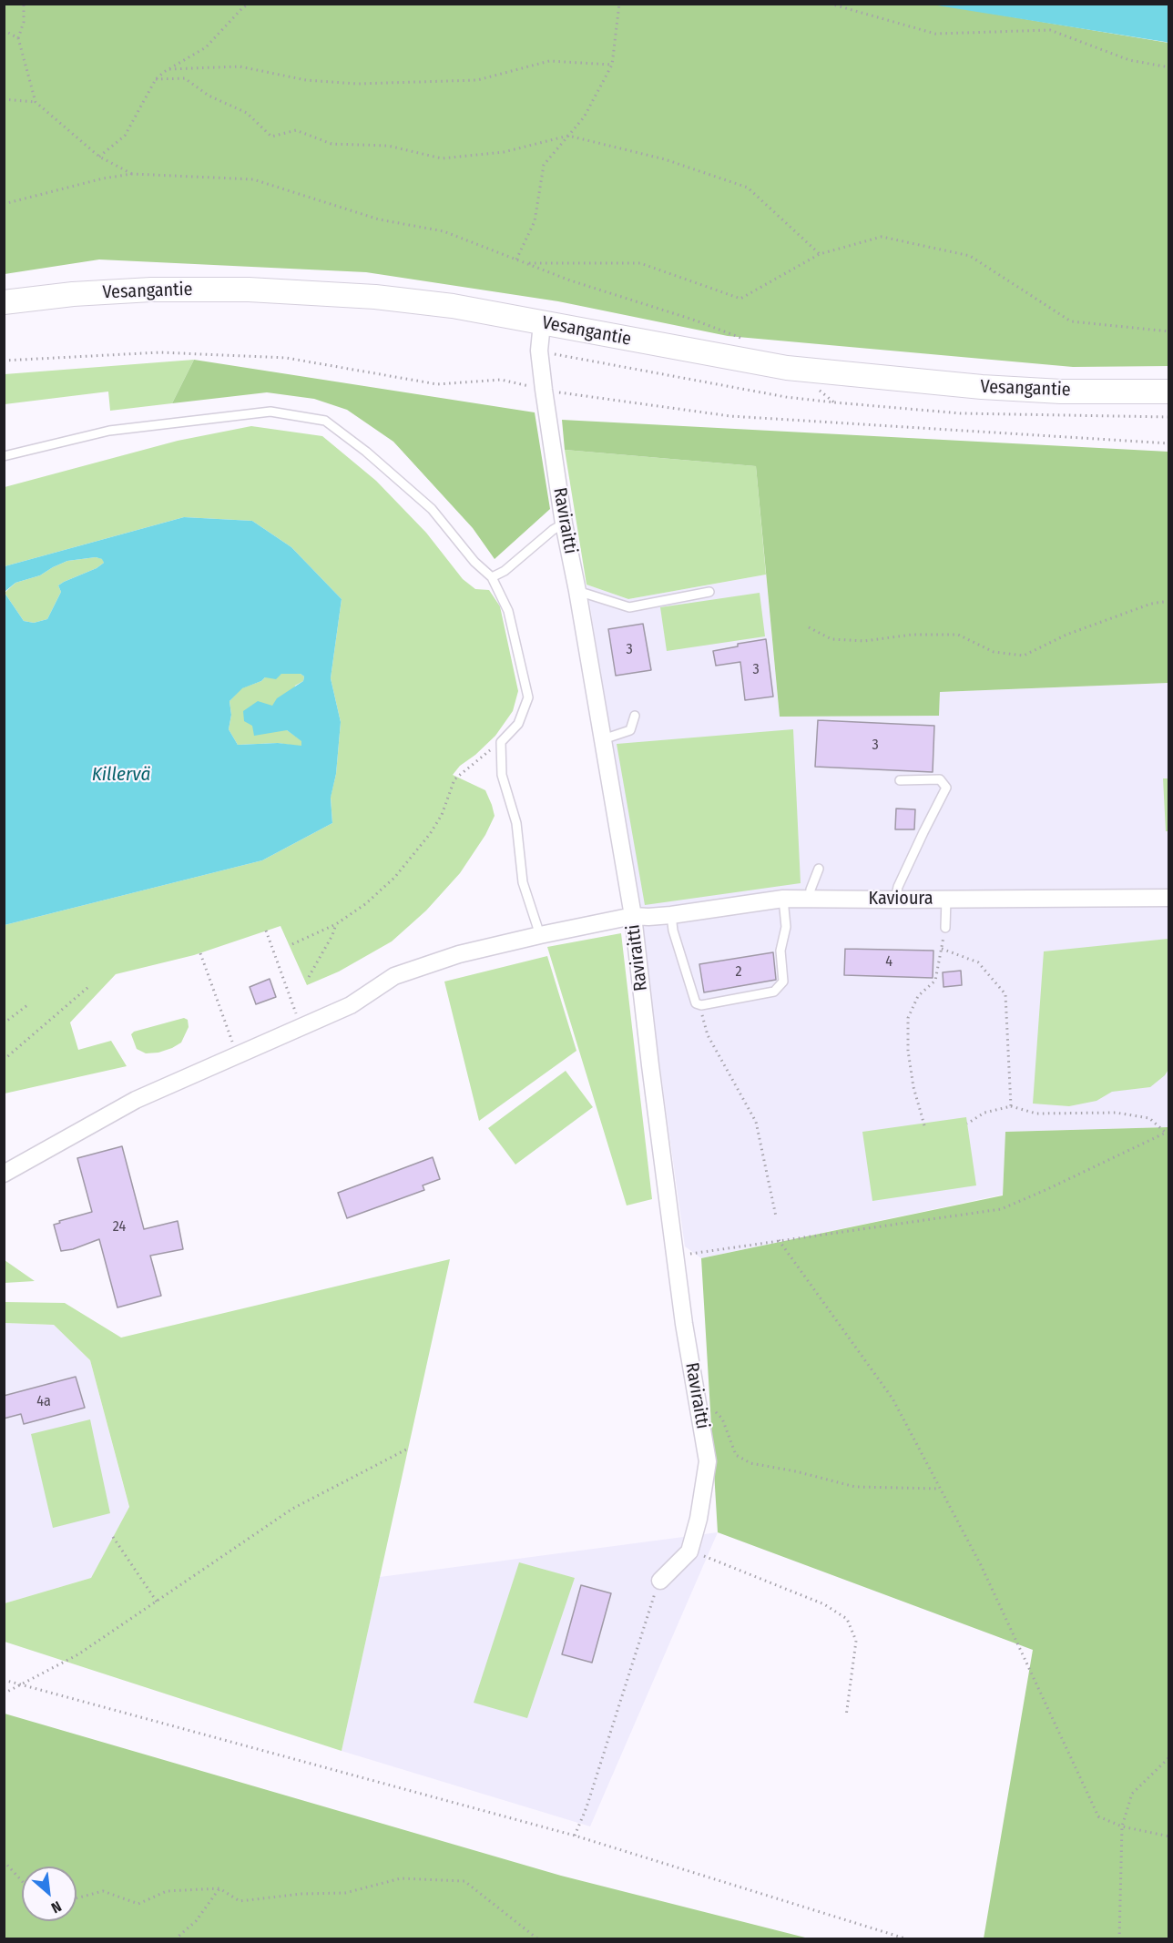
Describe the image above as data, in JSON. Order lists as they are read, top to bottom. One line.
{"streets":{"street":["Vesangantie","Raviraitti","Kavioura"]},"crossings":[["Vesangantie","Raviraitti"],["Raviraitti","Kavioura"]],"water":["Killervä"],"house_numbers":["3","3","3","4","2","24","4a"],"north":"bottom right"}
